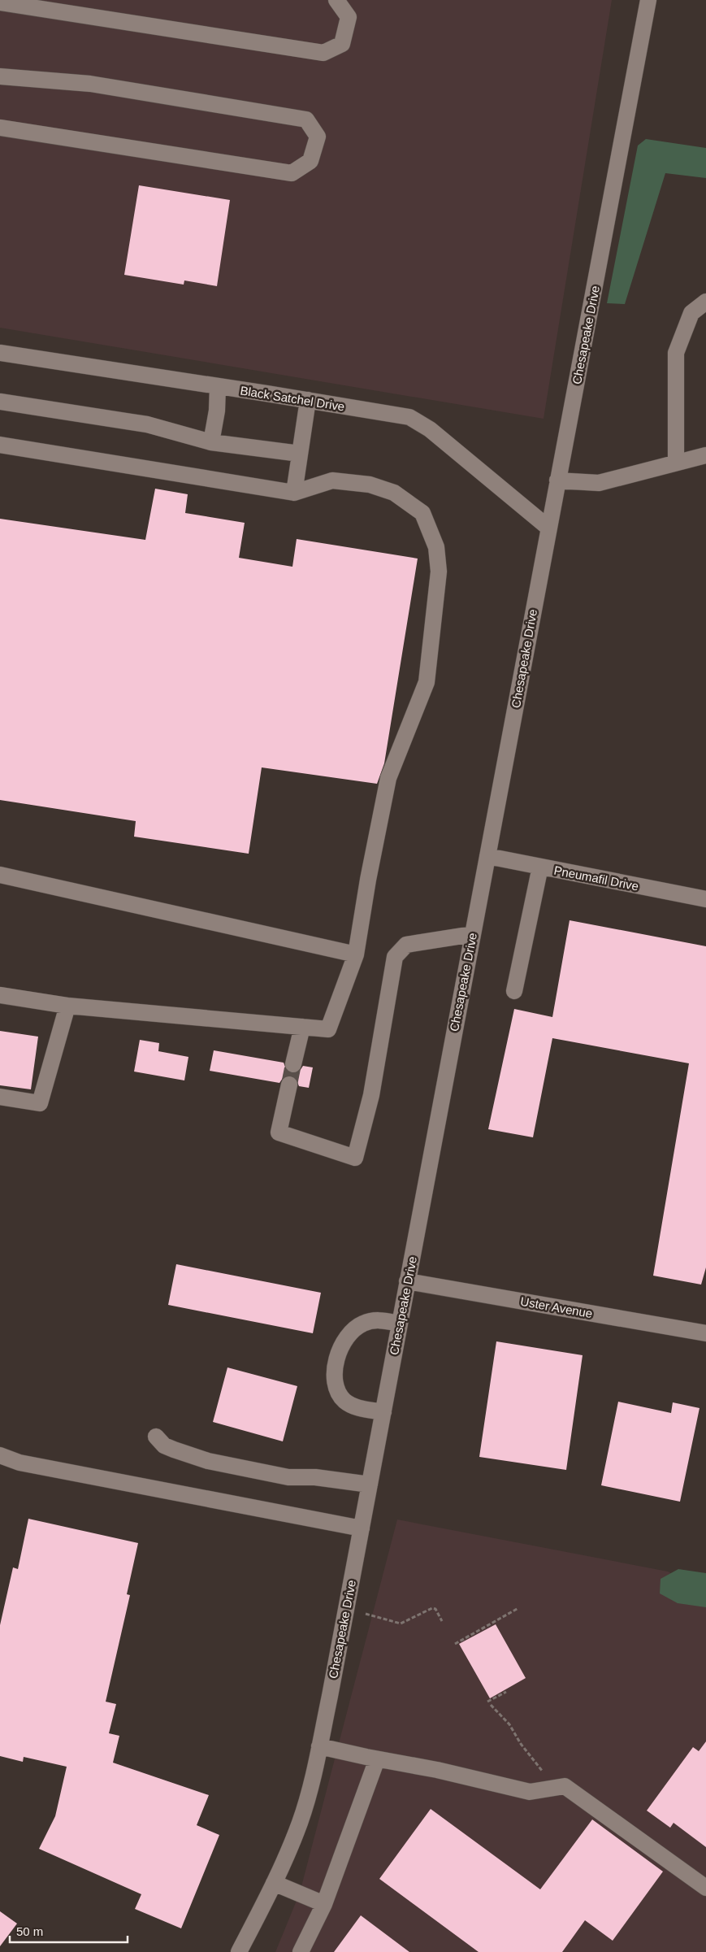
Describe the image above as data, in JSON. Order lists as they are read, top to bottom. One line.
{"streets":{"street":["Chesapeake Drive","Black Satchel Drive","Pneumafil Drive","Uster Avenue"]},"crossings":[["Chesapeake Drive","Black Satchel Drive"],["Chesapeake Drive","Pneumafil Drive"],["Chesapeake Drive","Uster Avenue"]],"scale_bar":"50 m"}
